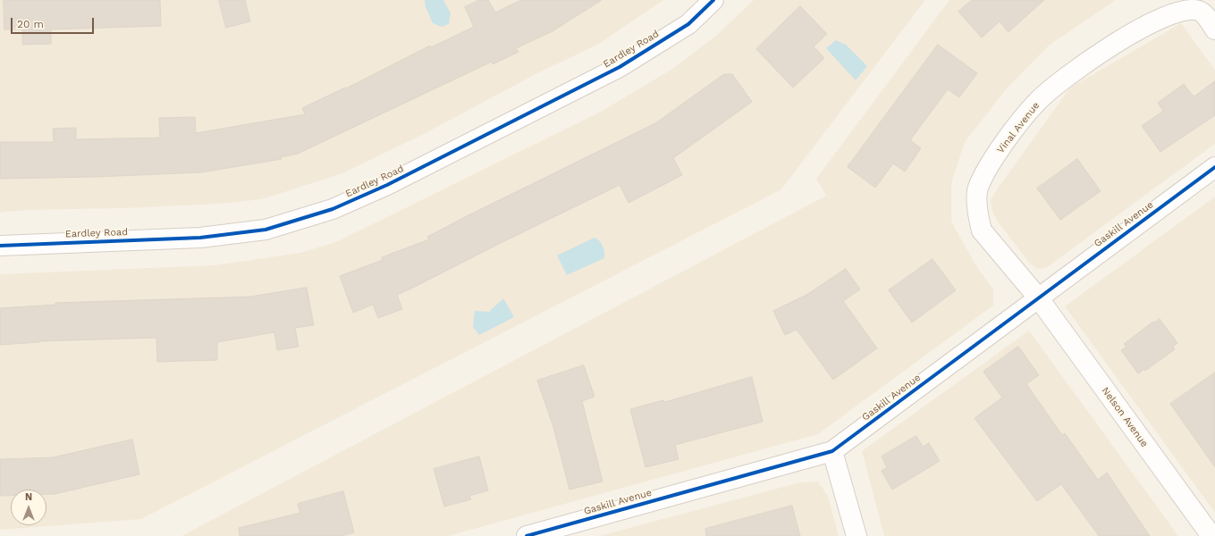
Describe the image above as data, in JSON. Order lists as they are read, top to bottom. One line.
{"streets":{"street":["Eardley Road","Vinal Avenue","Gaskill Avenue","Nelson Avenue"]},"crossings":[["Vinal Avenue","Gaskill Avenue"],["Vinal Avenue","Nelson Avenue"],["Gaskill Avenue","Nelson Avenue"]],"scale_bar":"20 m","north":"top"}
